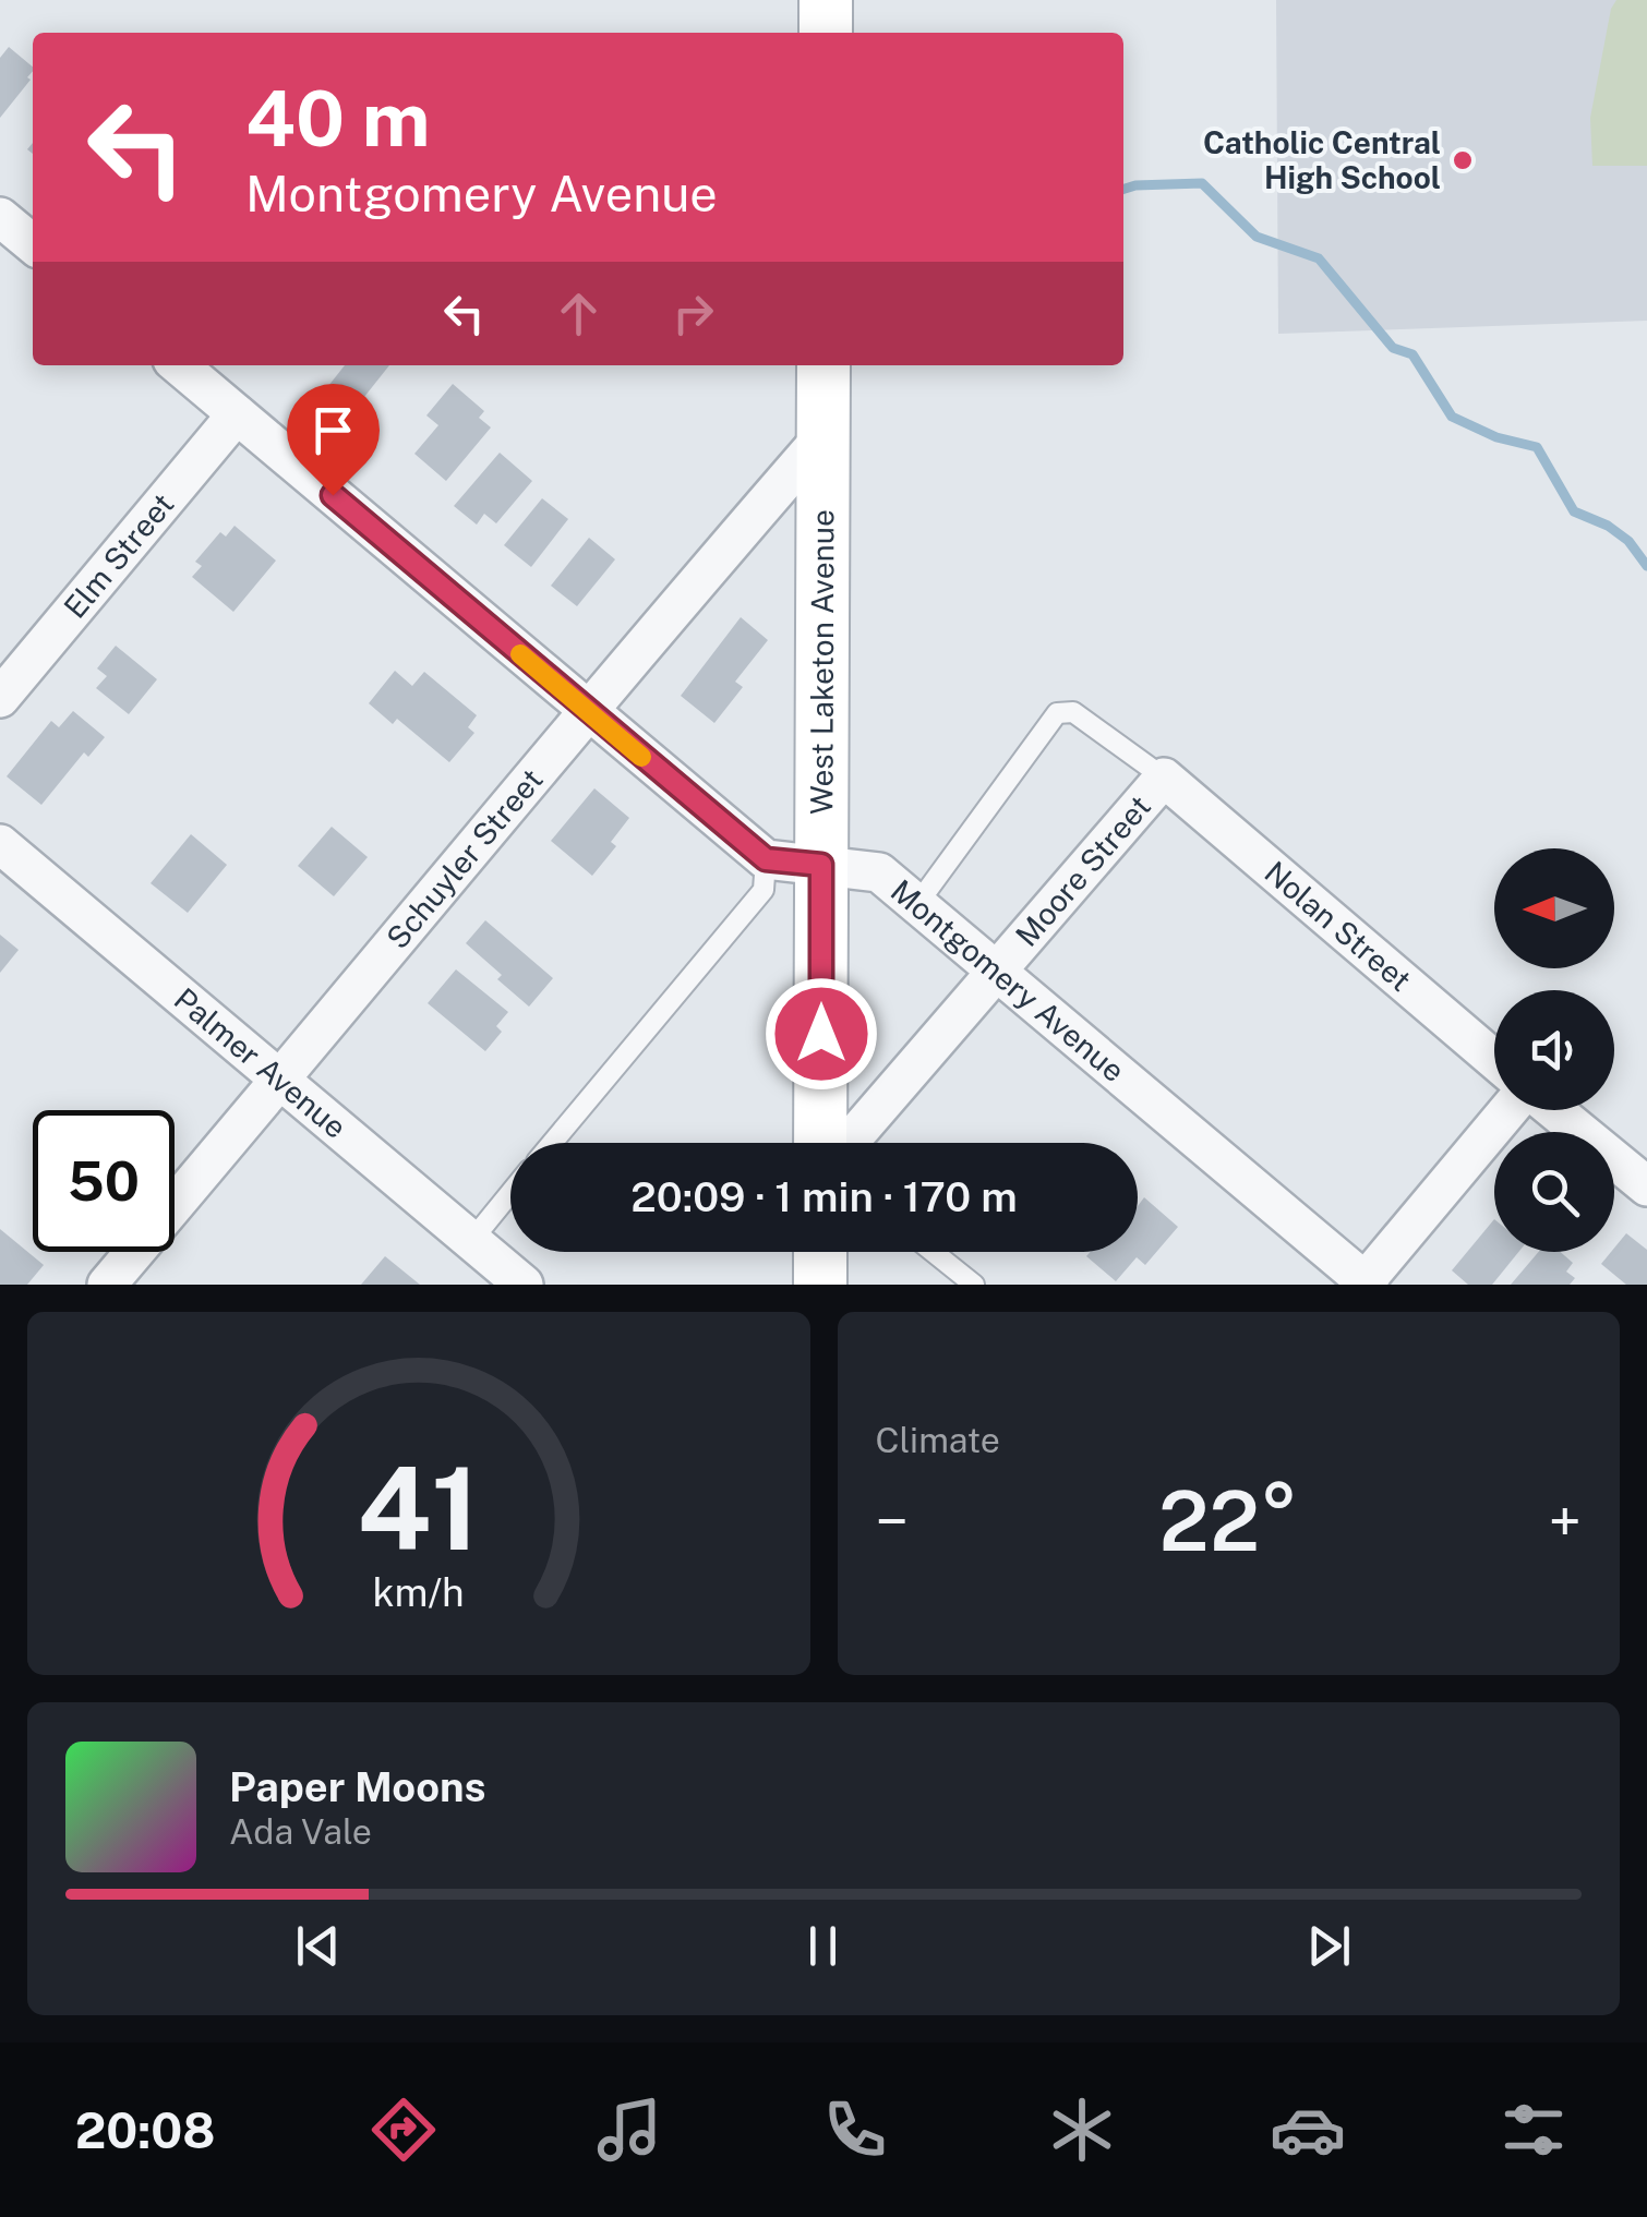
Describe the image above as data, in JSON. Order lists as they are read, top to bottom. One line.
{"streets":{"main road":["West Laketon Avenue"],"street":["Elm Street","Schuyler Street","Moore Street","Nolan Street","Montgomery Avenue","Palmer Avenue"]},"crossings":[["West Laketon Avenue","Schuyler Street"],["West Laketon Avenue","Montgomery Avenue"],["Schuyler Street","Palmer Avenue"],["Moore Street","Nolan Street"],["Moore Street","Montgomery Avenue"]],"places":["Catholic Central High School"],"north":"left","page":{"turn":["40 m","Montgomery Avenue"],"limit":"50","trip":"20:09 · 1 min · 170 m","tile":"Climate","heat":["−","22°","+"],"song":["Paper Moons","Ada Vale"],"tabs":"20:08","gauge":["41","km/h"]}}
